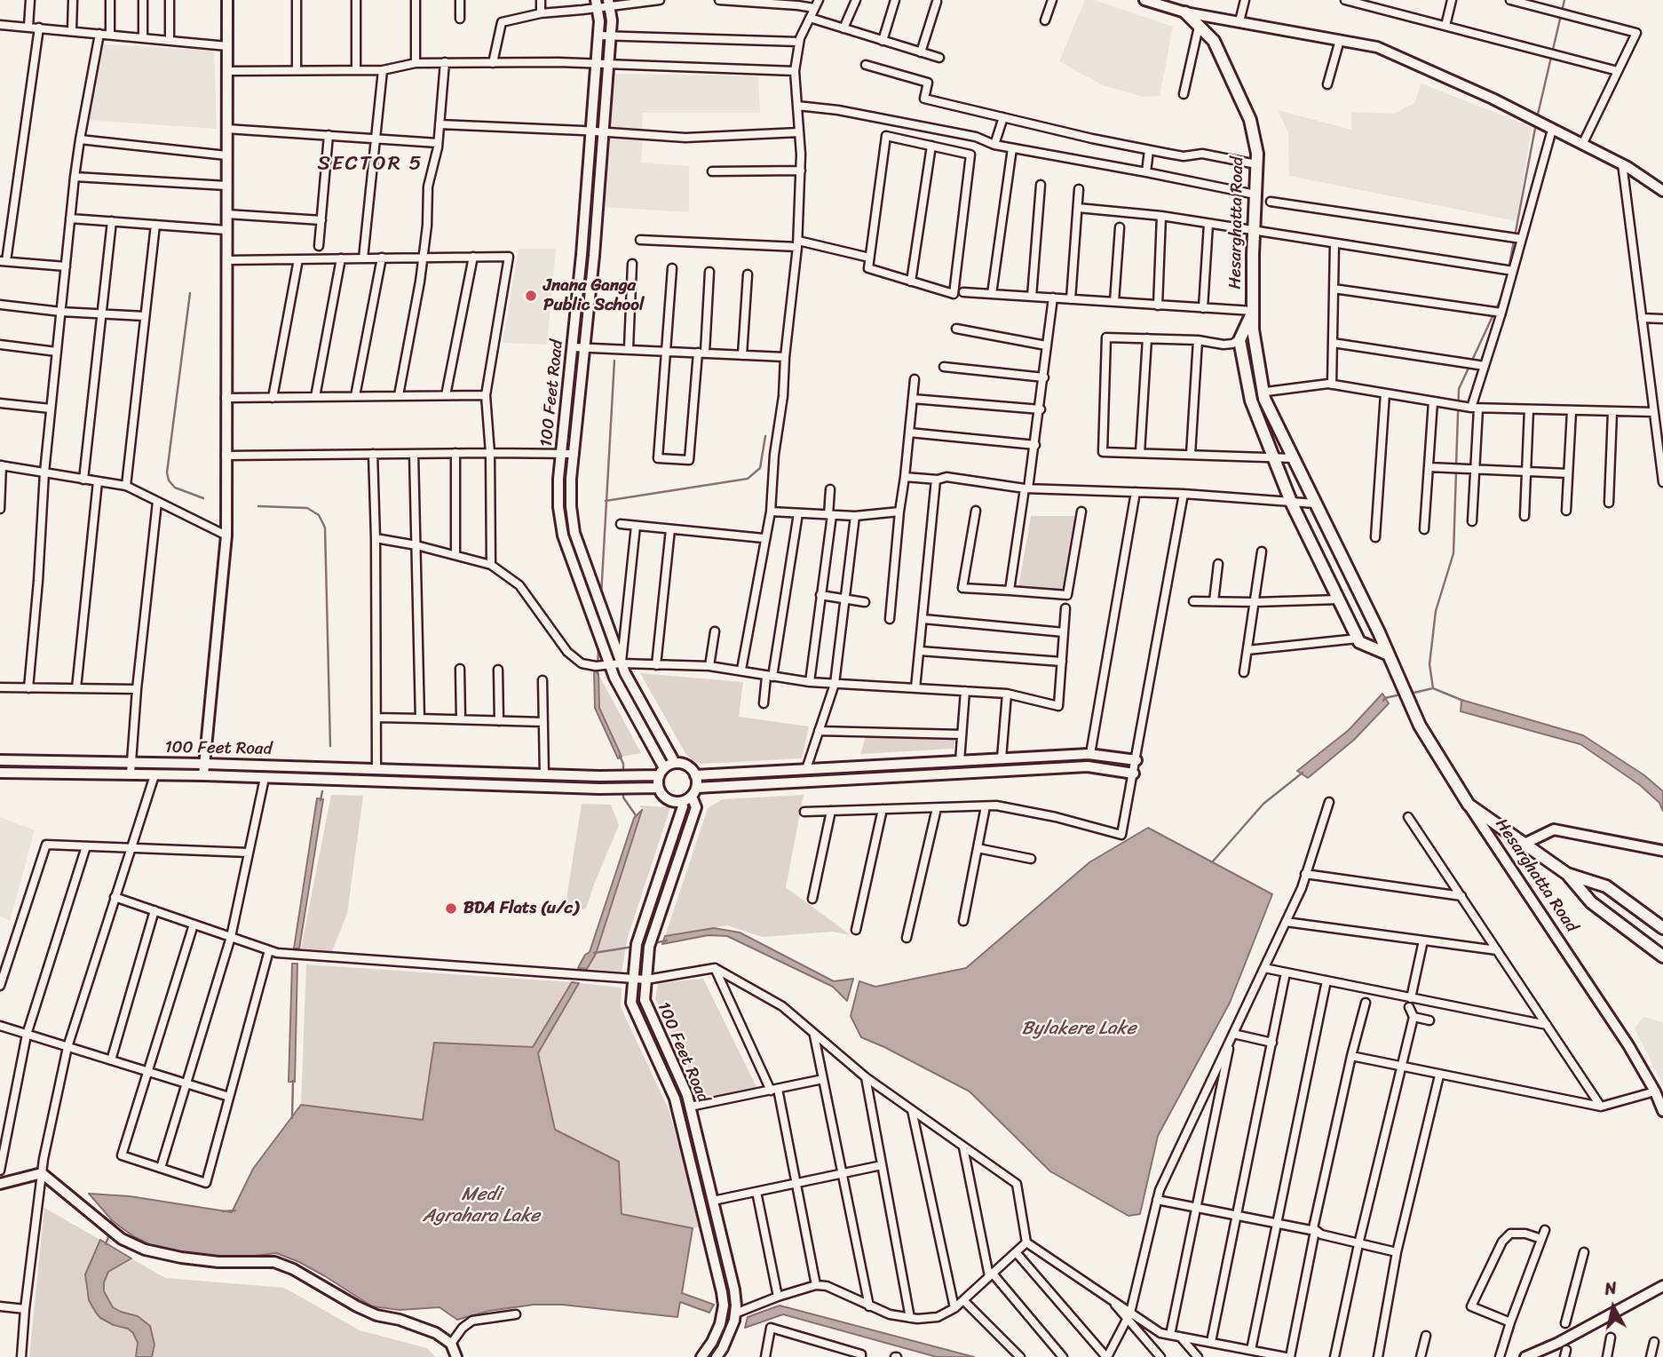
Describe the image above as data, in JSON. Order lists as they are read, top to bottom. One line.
{"streets":{"main road":["Hesarghatta Road","100 Feet Road"]},"districts":["SECTOR 5"],"water":["Bylakere Lake","Medi Agrahara Lake"],"places":["Jnana Ganga Public School","BDA Flats (u/c)"],"north":"top"}
